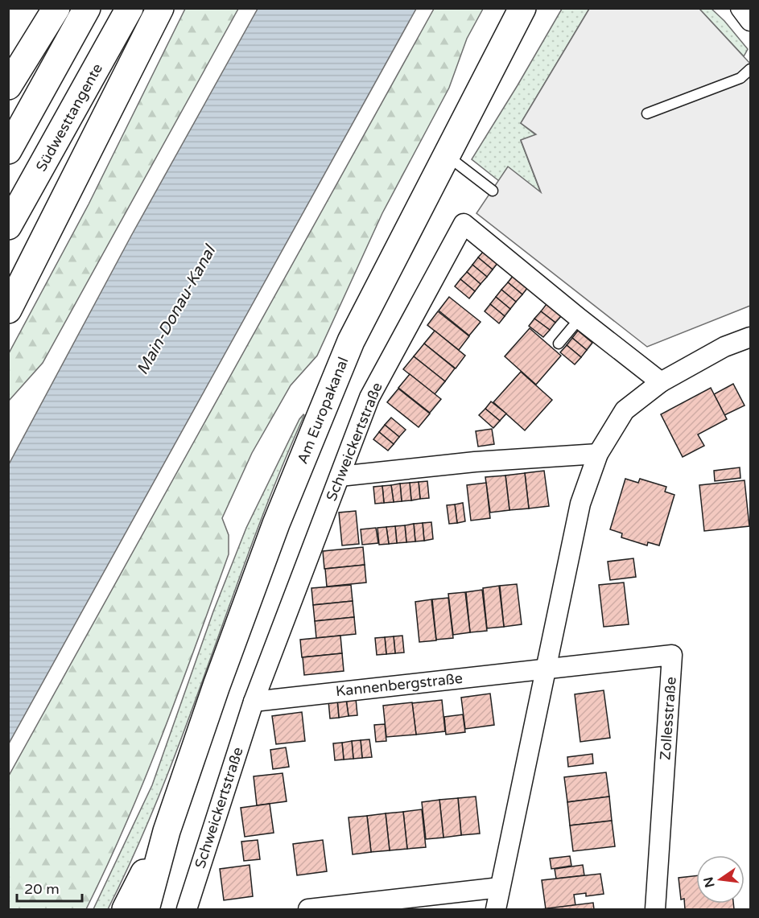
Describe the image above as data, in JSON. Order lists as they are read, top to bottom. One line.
{"streets":{"main road":["Südwesttangente","Am Europakanal"],"street":["Schweickertstraße","Kannenbergstraße","Zollesstraße"]},"crossings":[["Schweickertstraße","Kannenbergstraße"],["Kannenbergstraße","Zollesstraße"]],"water":["Main-Donau-Kanal"],"scale_bar":"20 m","north":"left"}
